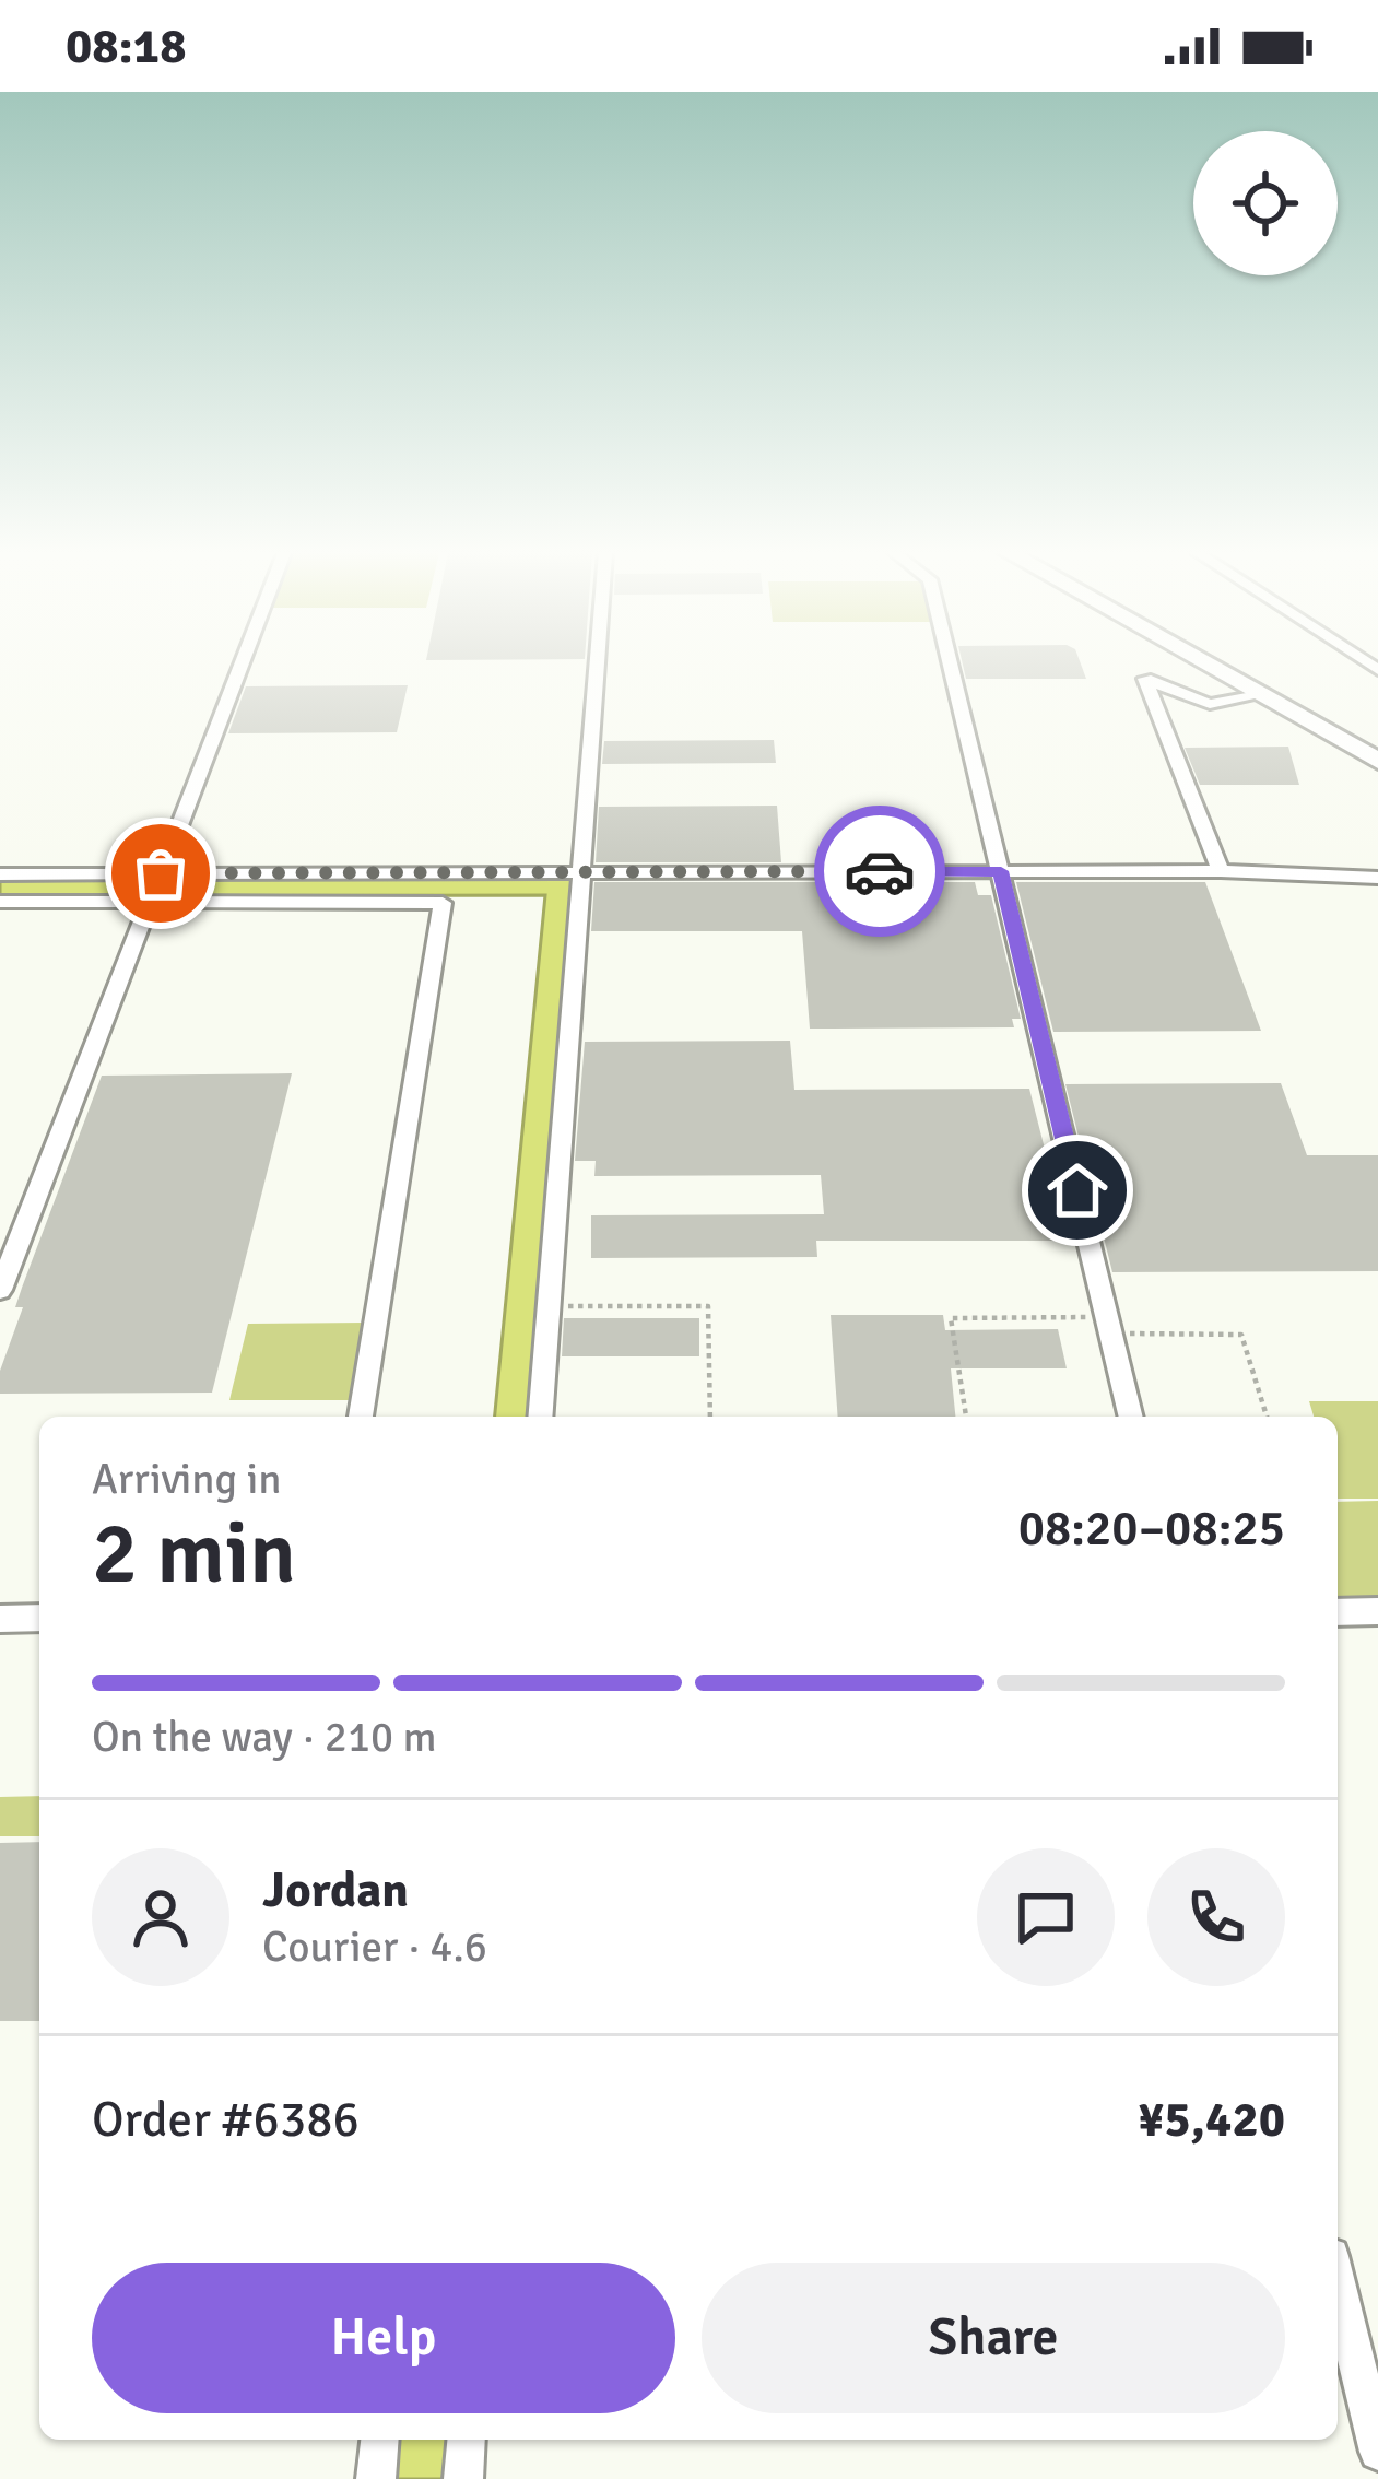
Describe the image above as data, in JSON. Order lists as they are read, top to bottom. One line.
{"page":{"status":"08:18","heading":["2 min","Arriving in","08:20–08:25"],"panel":["Jordan","Courier · 4.6","Order #6386","¥5,420"],"bar":"On the way · 210 m","buttons":["Help","Share"]}}
